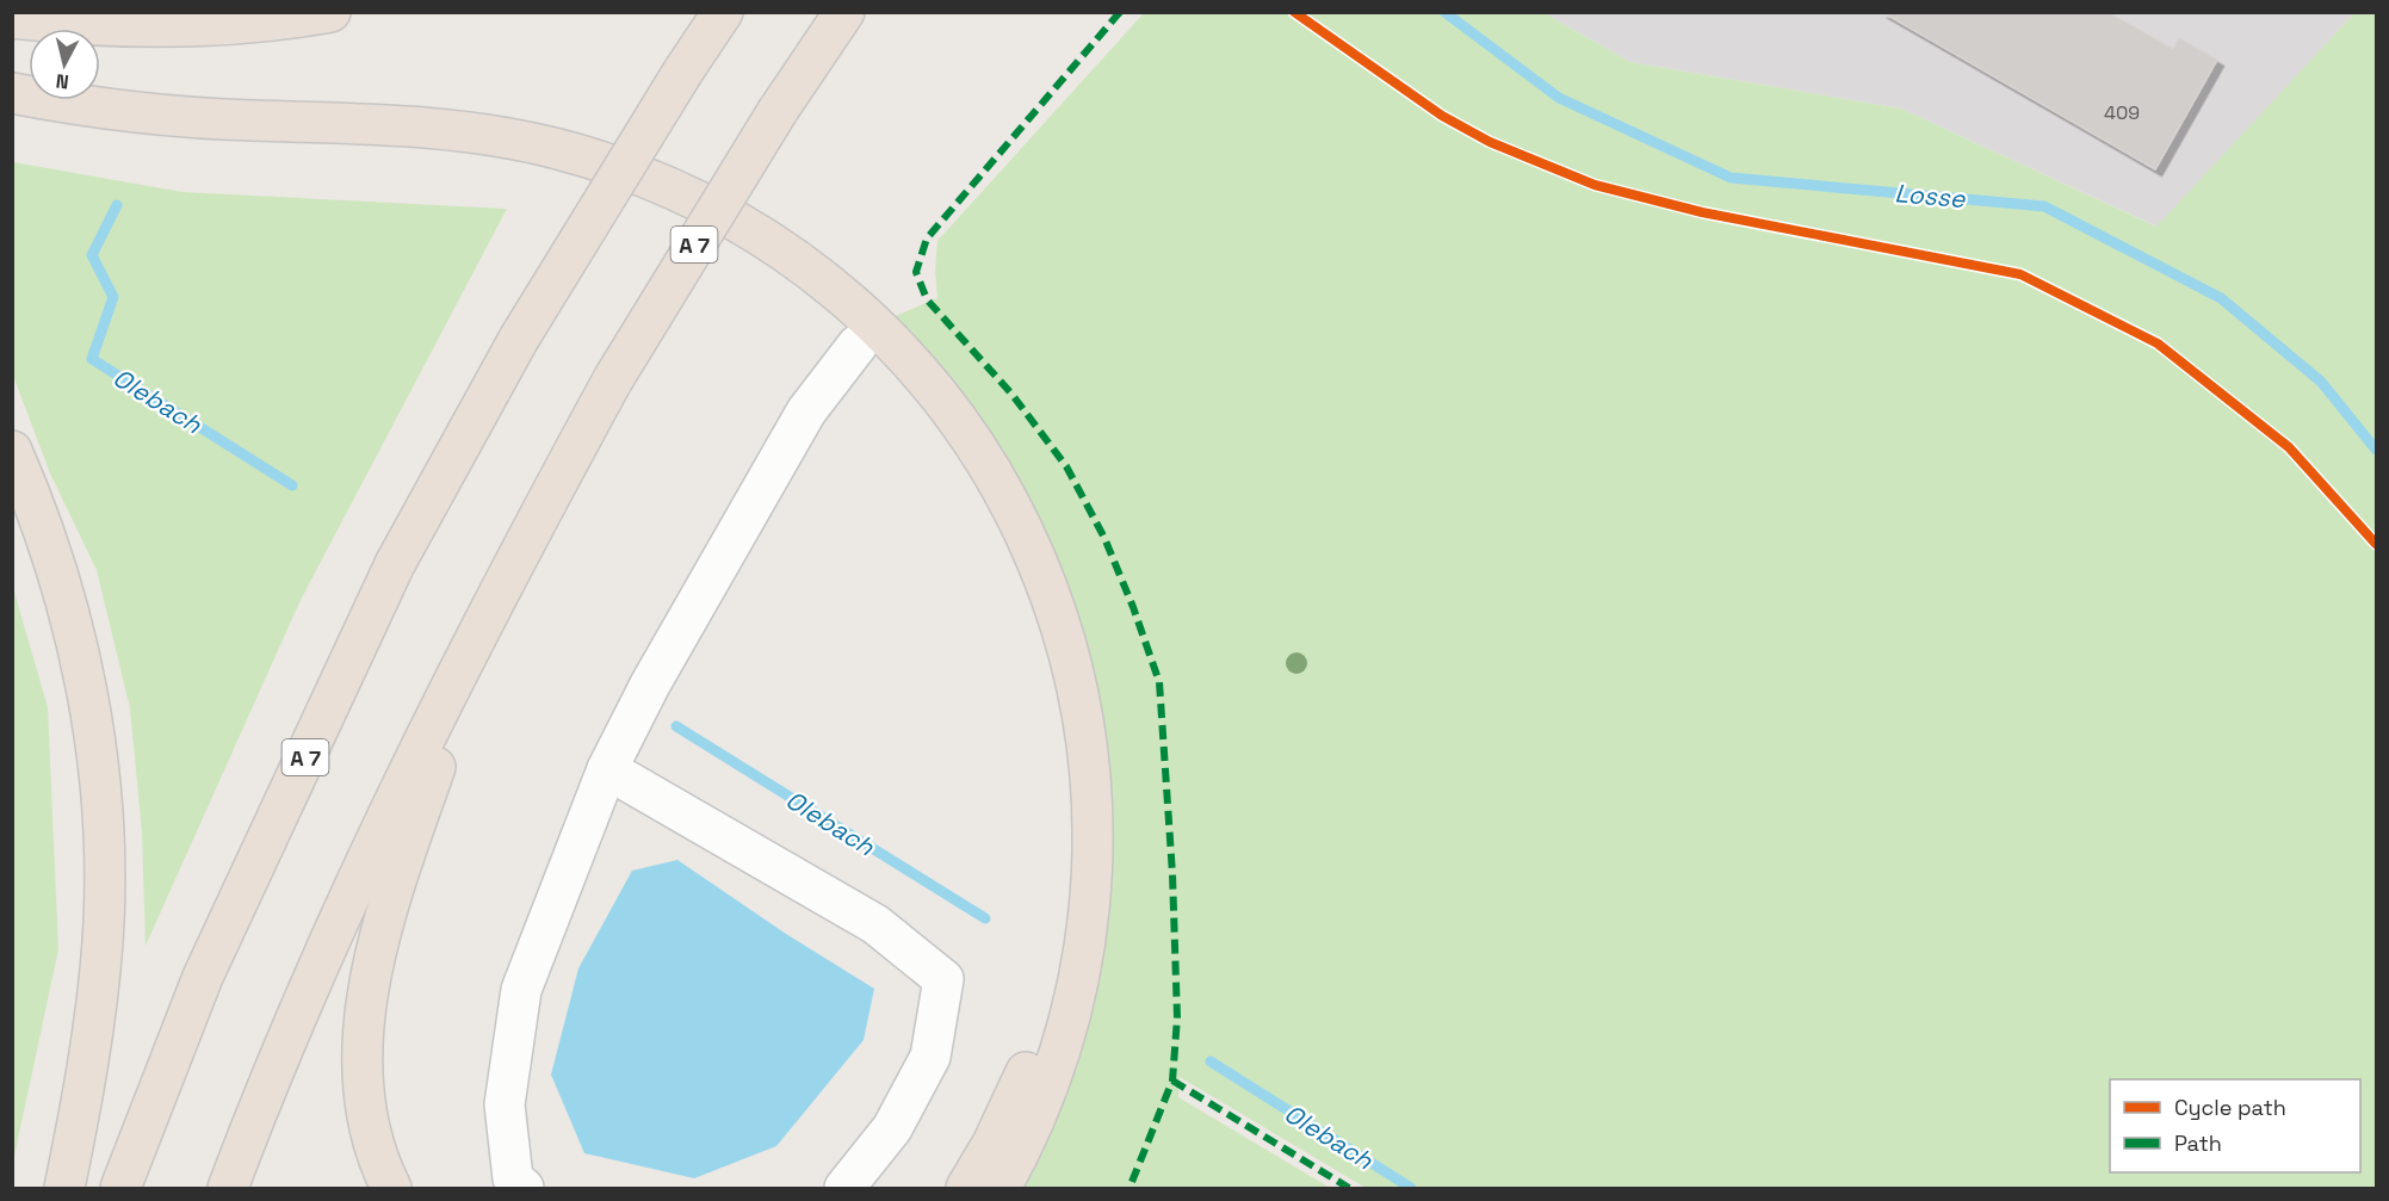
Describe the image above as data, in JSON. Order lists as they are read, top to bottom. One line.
{"streets":{"highway":["A 7"]},"water":["Losse","Olebach"],"house_numbers":["409"],"legend":["Cycle path","Path"],"north":"bottom"}
